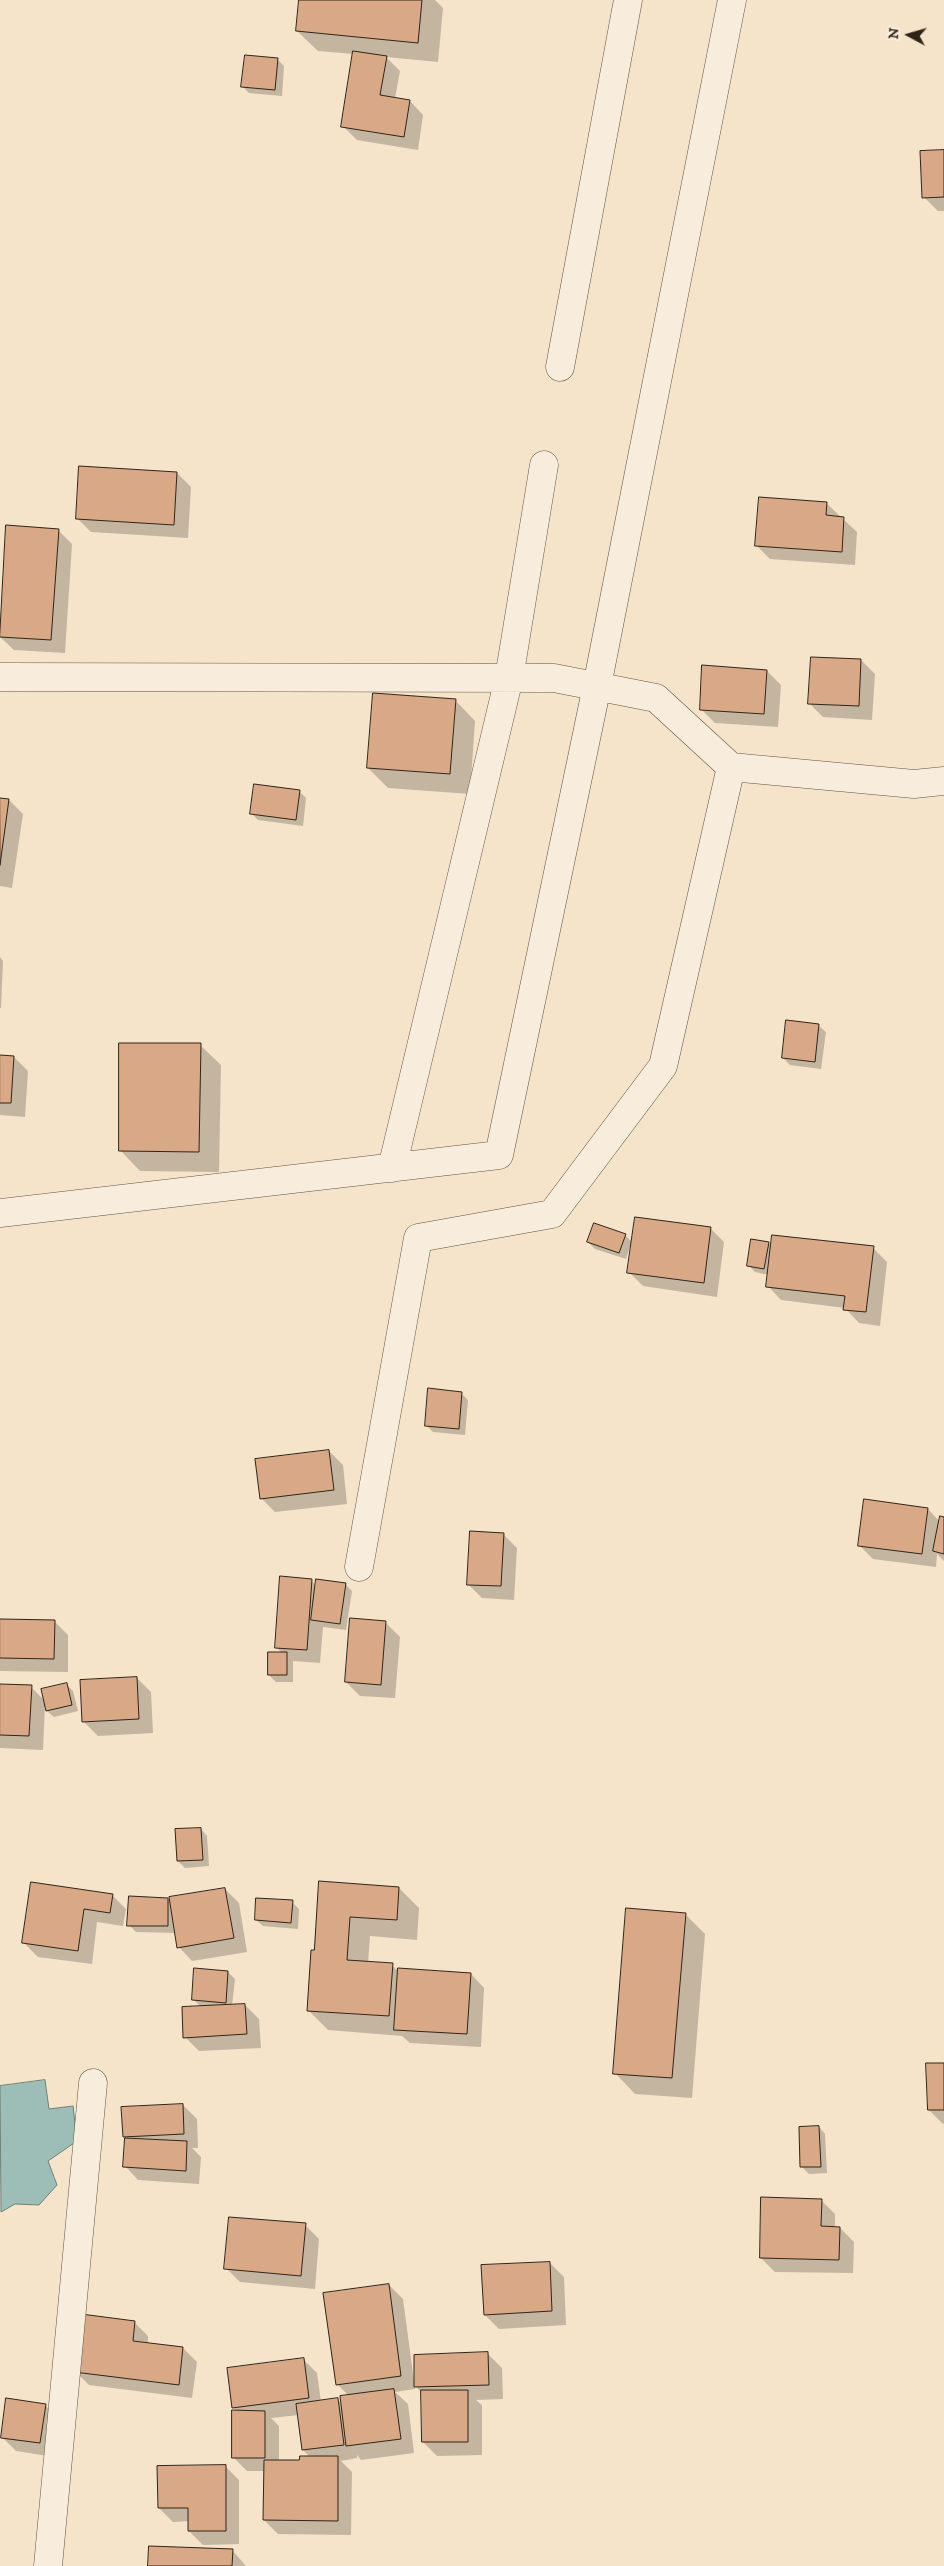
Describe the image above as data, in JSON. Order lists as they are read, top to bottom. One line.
{"north":"left"}
